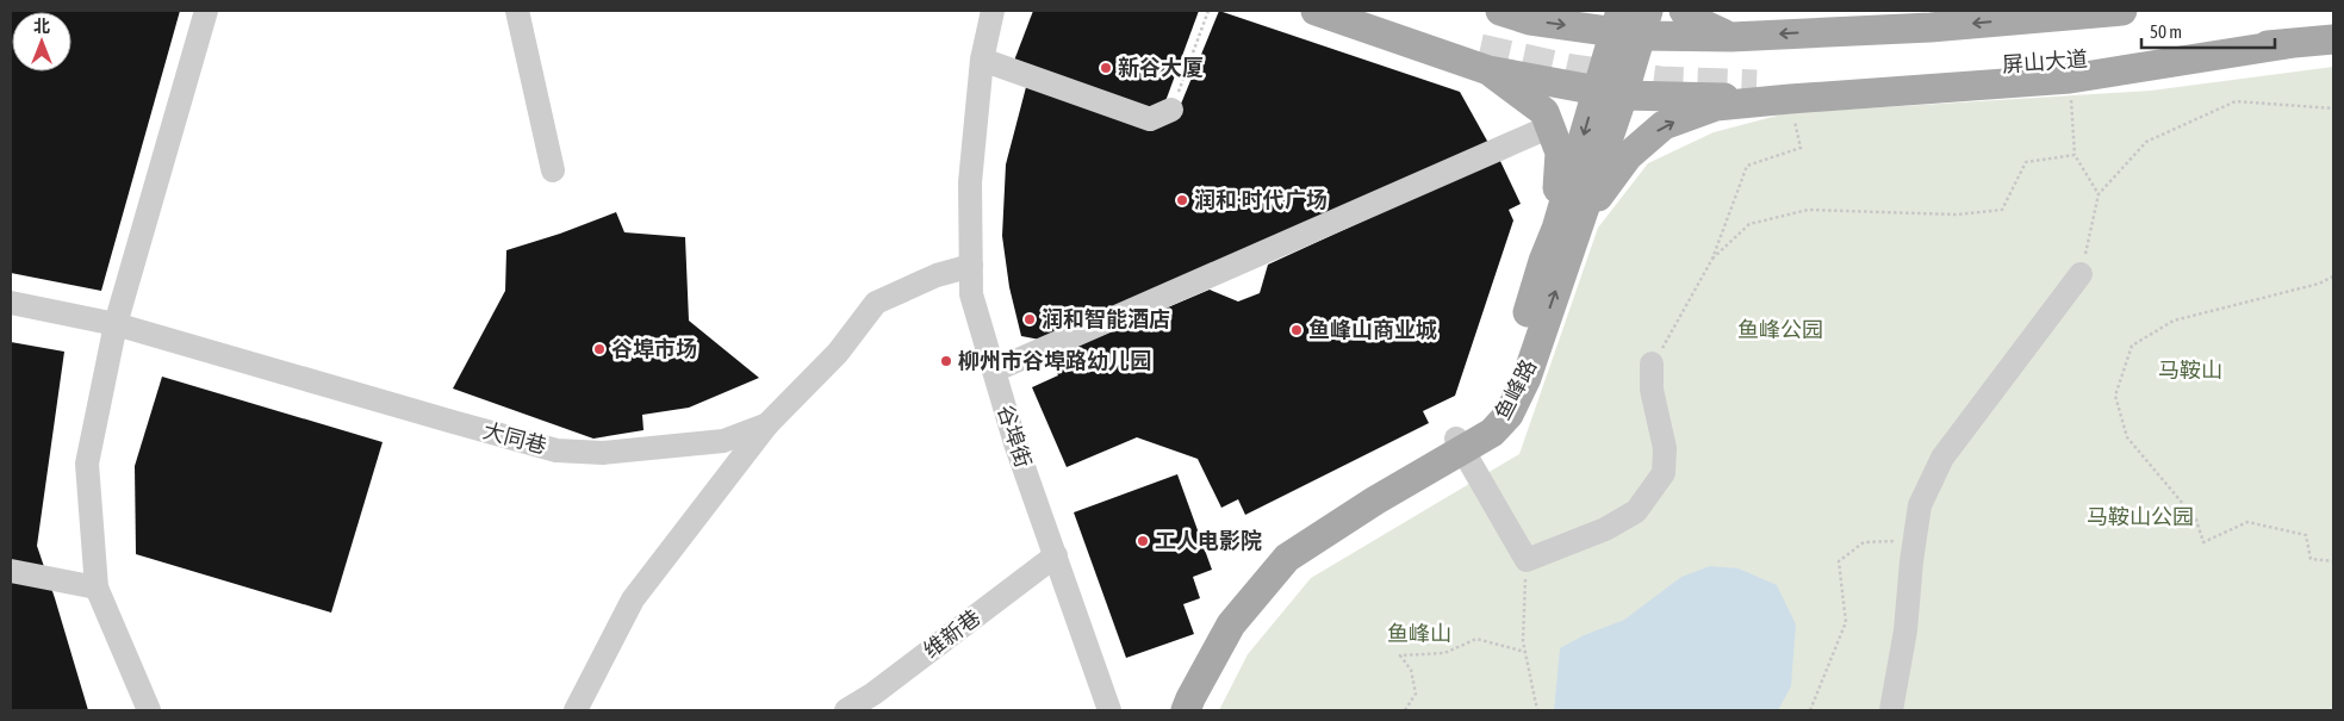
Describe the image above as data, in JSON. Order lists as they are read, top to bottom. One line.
{"streets":{"main road":["屏山大道","鱼峰路"],"street":["谷埠街","大同巷","维新巷"]},"crossings":[["屏山大道","鱼峰路"],["谷埠街","大同巷"],["谷埠街","维新巷"]],"parks":["鱼峰公园","马鞍山","马鞍山公园","鱼峰山"],"places":["新谷大厦","润和·时代广场","润和智能酒店","鱼峰山商业城","谷埠市场","柳州市谷埠路幼儿园","工人电影院"],"scale_bar":"50 m","north":"top"}
